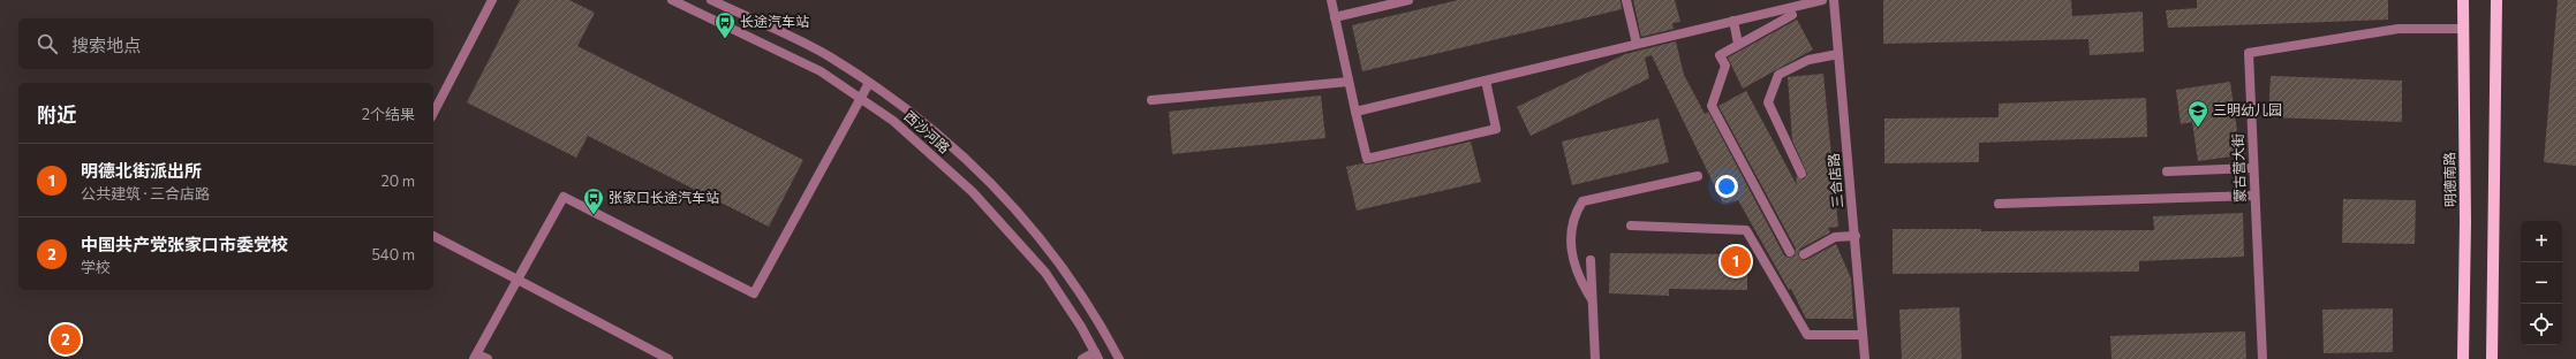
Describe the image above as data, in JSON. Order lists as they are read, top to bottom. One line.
{"streets":{"main road":["明德南路"],"street":["西沙河路","蒙古营大街","三合店路"]},"crossings":[["蒙古营大街","明德南路"]],"places":{"bus stop":["长途汽车站","张家口长途汽车站"],"school or university":["三明幼儿园"]},"page":{"search":"搜索地点","heading":["附近","2个结果"],"list":[{"mark":"1","name":"明德北街派出所","note":"公共建筑 · 三合店路","value":"20 m"},{"mark":"2","name":"中国共产党张家口市委党校","note":"学校","value":"540 m"}],"map_buttons":["+","−"],"pins":["1","2"]}}
